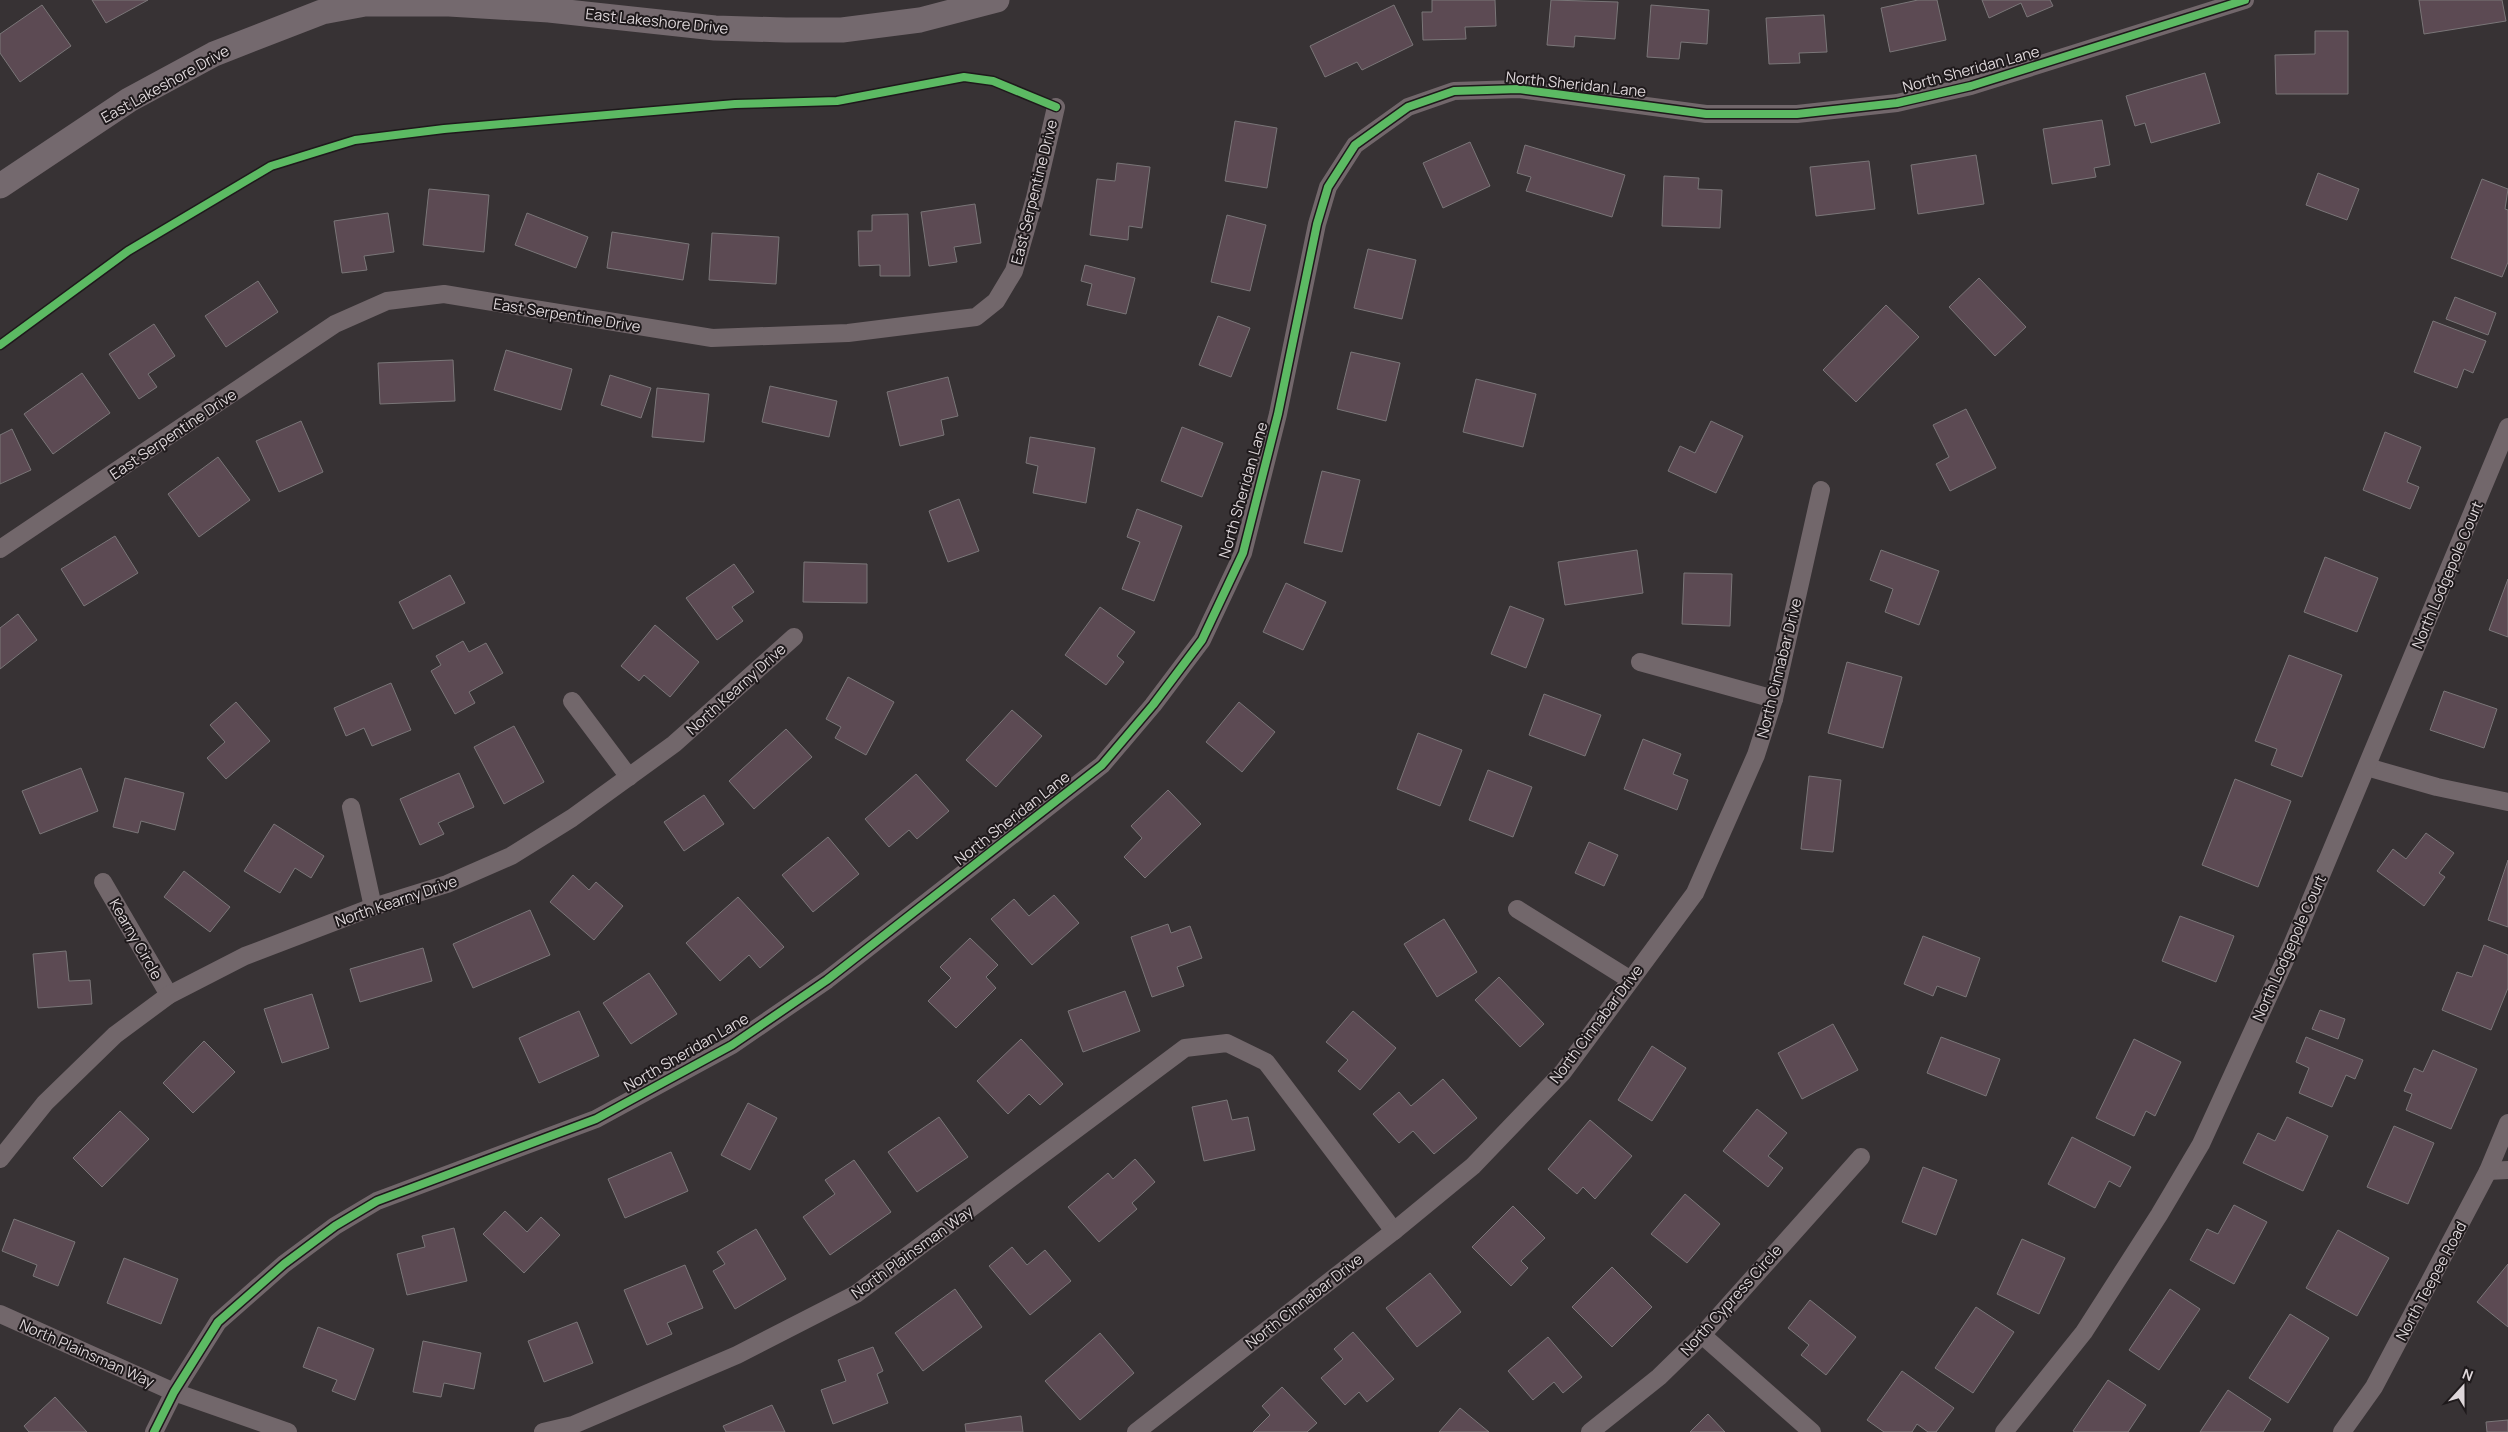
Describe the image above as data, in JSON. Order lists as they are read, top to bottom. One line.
{"streets":{"main road":["East Lakeshore Drive"],"street":["North Sheridan Lane","East Serpentine Drive","North Lodgepole Court","North Cinnabar Drive","North Kearny Drive","Kearny Circle","North Plainsman Way","North Teepee Road","North Cypress Circle"]},"crossings":[["North Sheridan Lane","North Plainsman Way"],["North Cinnabar Drive","North Plainsman Way"],["North Kearny Drive","Kearny Circle"]],"north":"top"}
